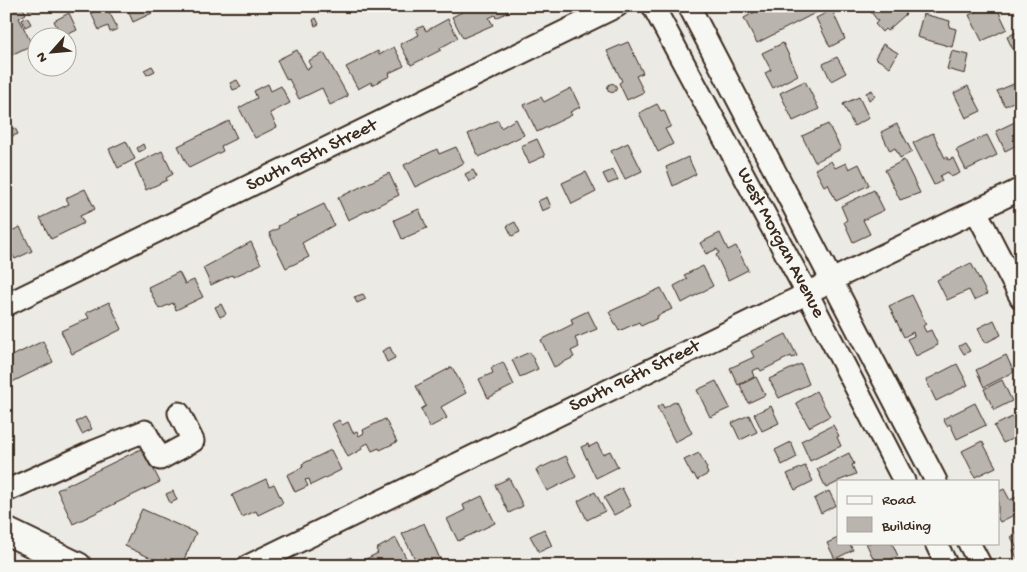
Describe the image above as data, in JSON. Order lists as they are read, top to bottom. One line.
{"streets":{"street":["South 95th Street","West Morgan Avenue","South 96th Street"]},"crossings":[["West Morgan Avenue","South 96th Street"]],"legend":["Road","Building"],"north":"bottom left"}
